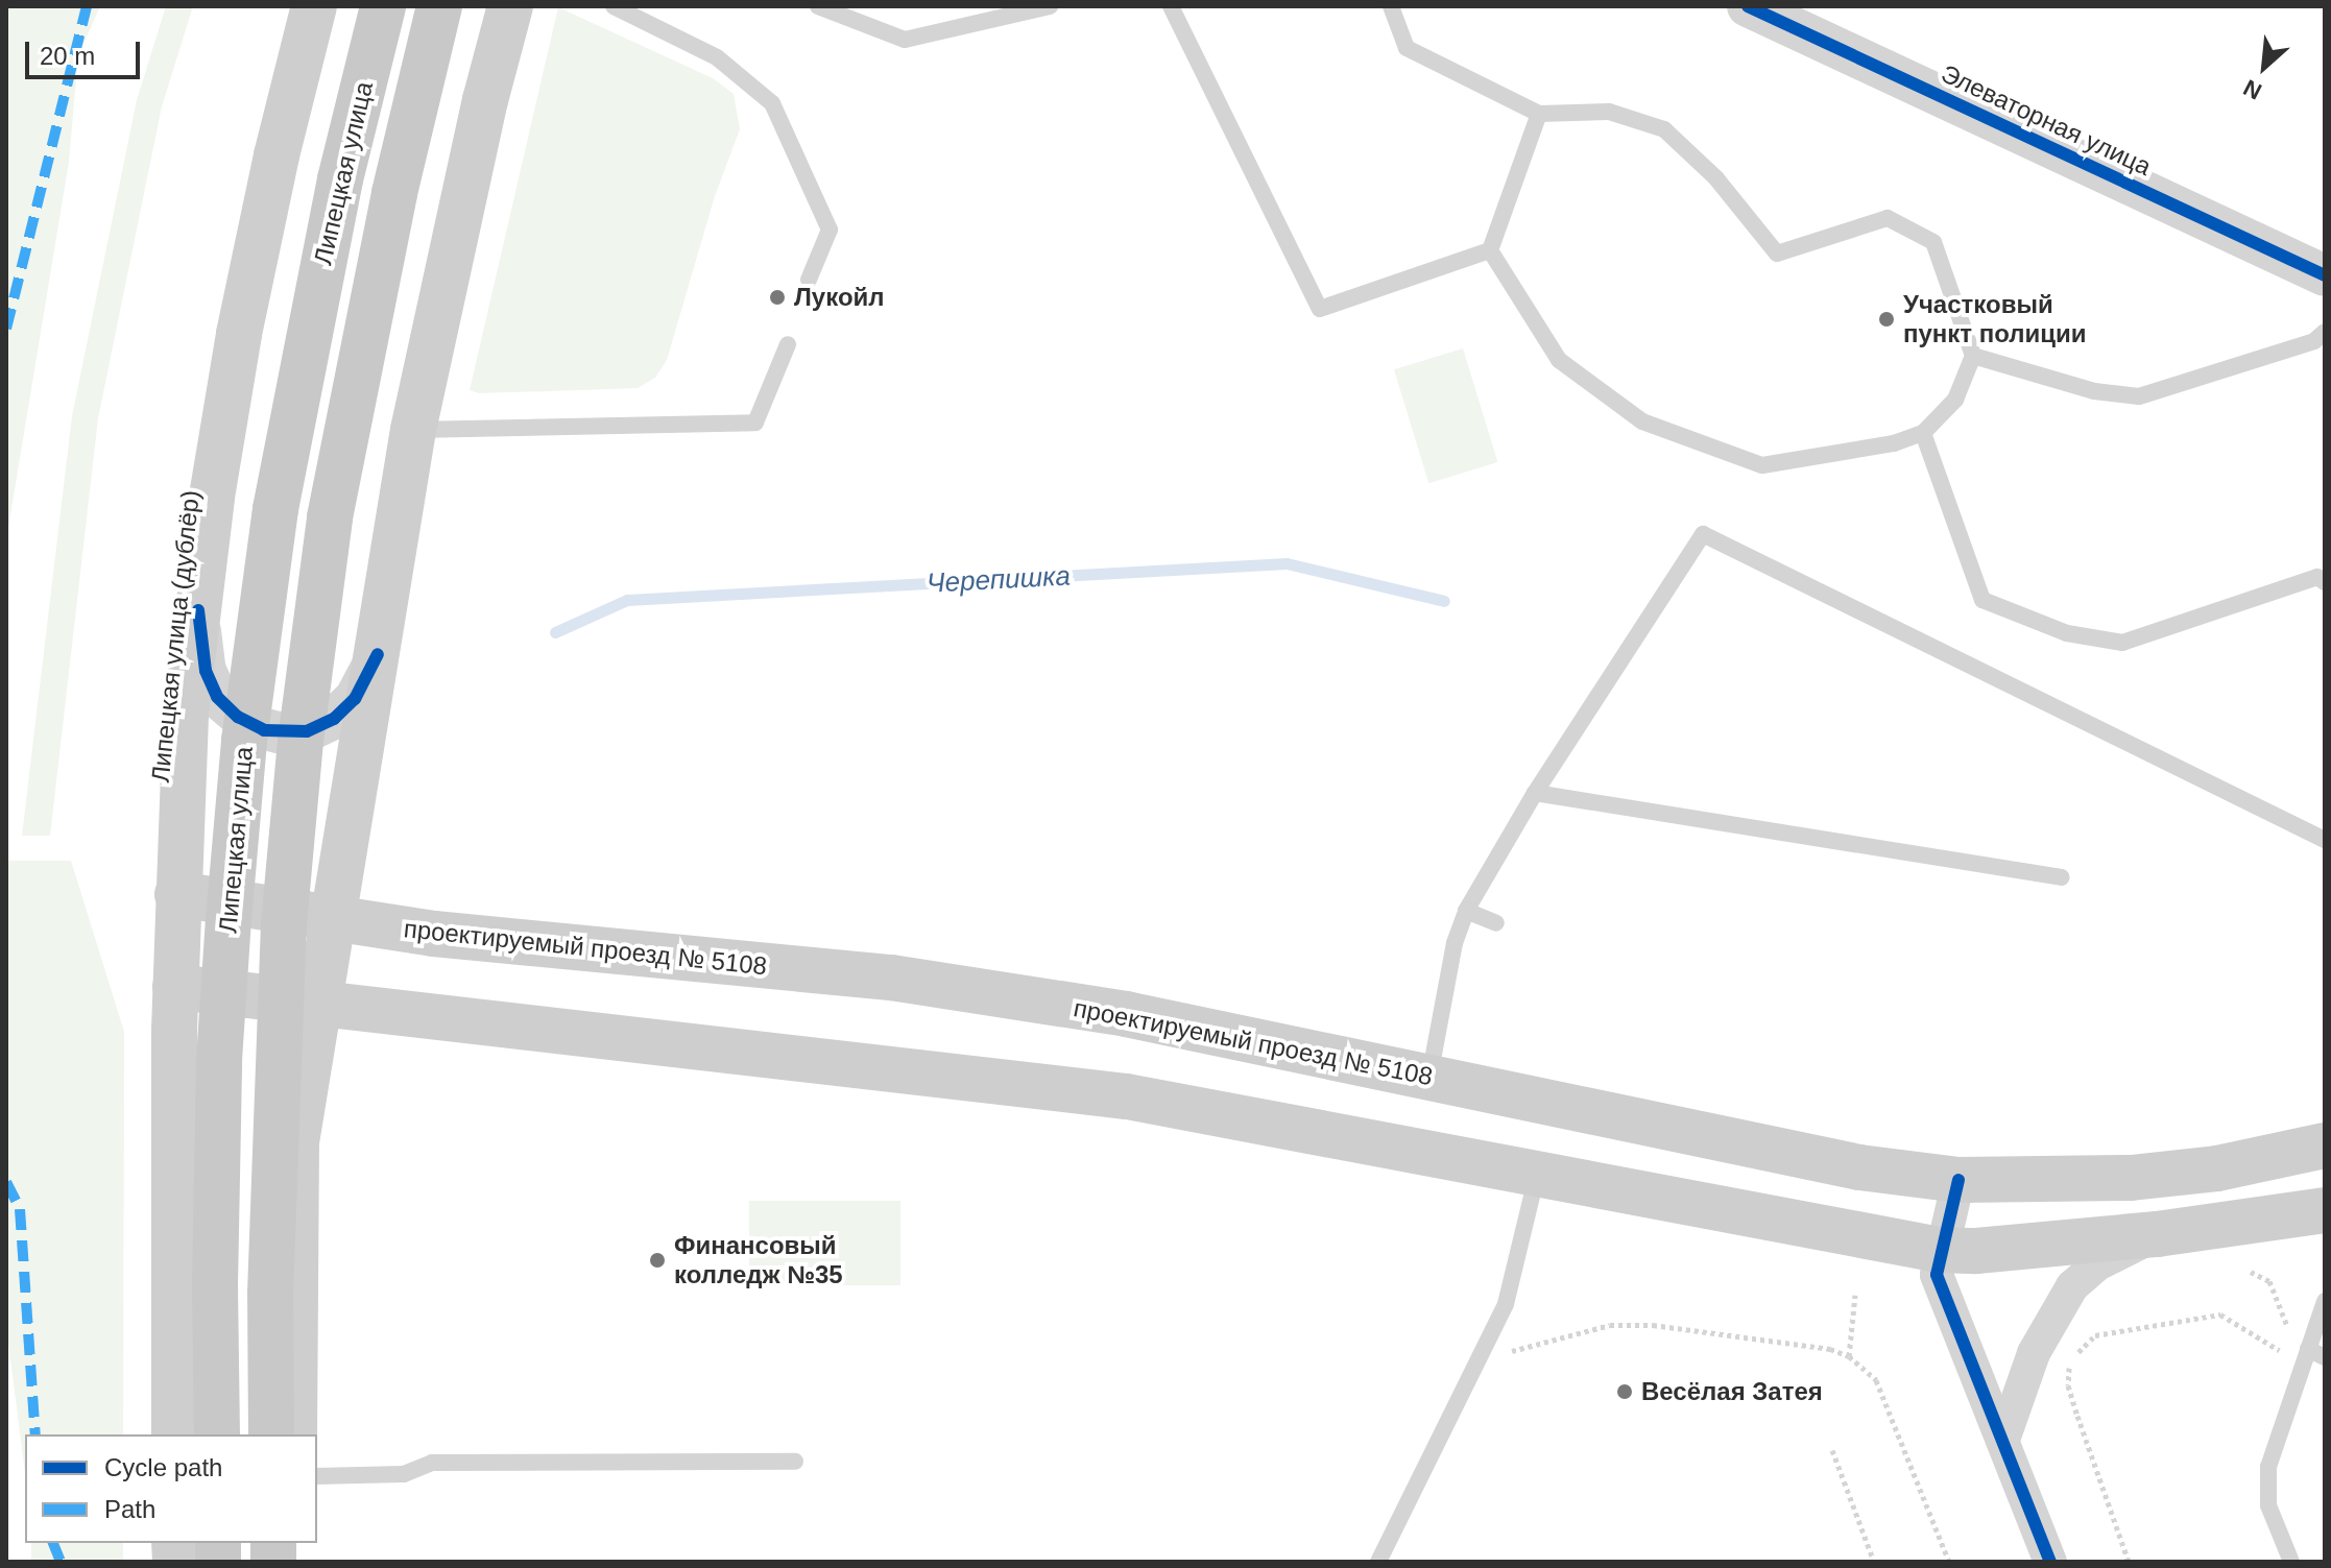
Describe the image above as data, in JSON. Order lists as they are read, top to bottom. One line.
{"streets":{"main road":["Липецкая улица","Липецкая улица (дублёр)","проектируемый проезд № 5108"],"street":["Элеваторная улица"]},"crossings":[["Липецкая улица (дублёр)","проектируемый проезд № 5108"]],"water":["Черепишка"],"places":["Лукойл","Участковый пункт полиции","Финансовый колледж №35","Весёлая Затея"],"legend":["Cycle path","Path"],"scale_bar":"20 m","north":"bottom left"}
